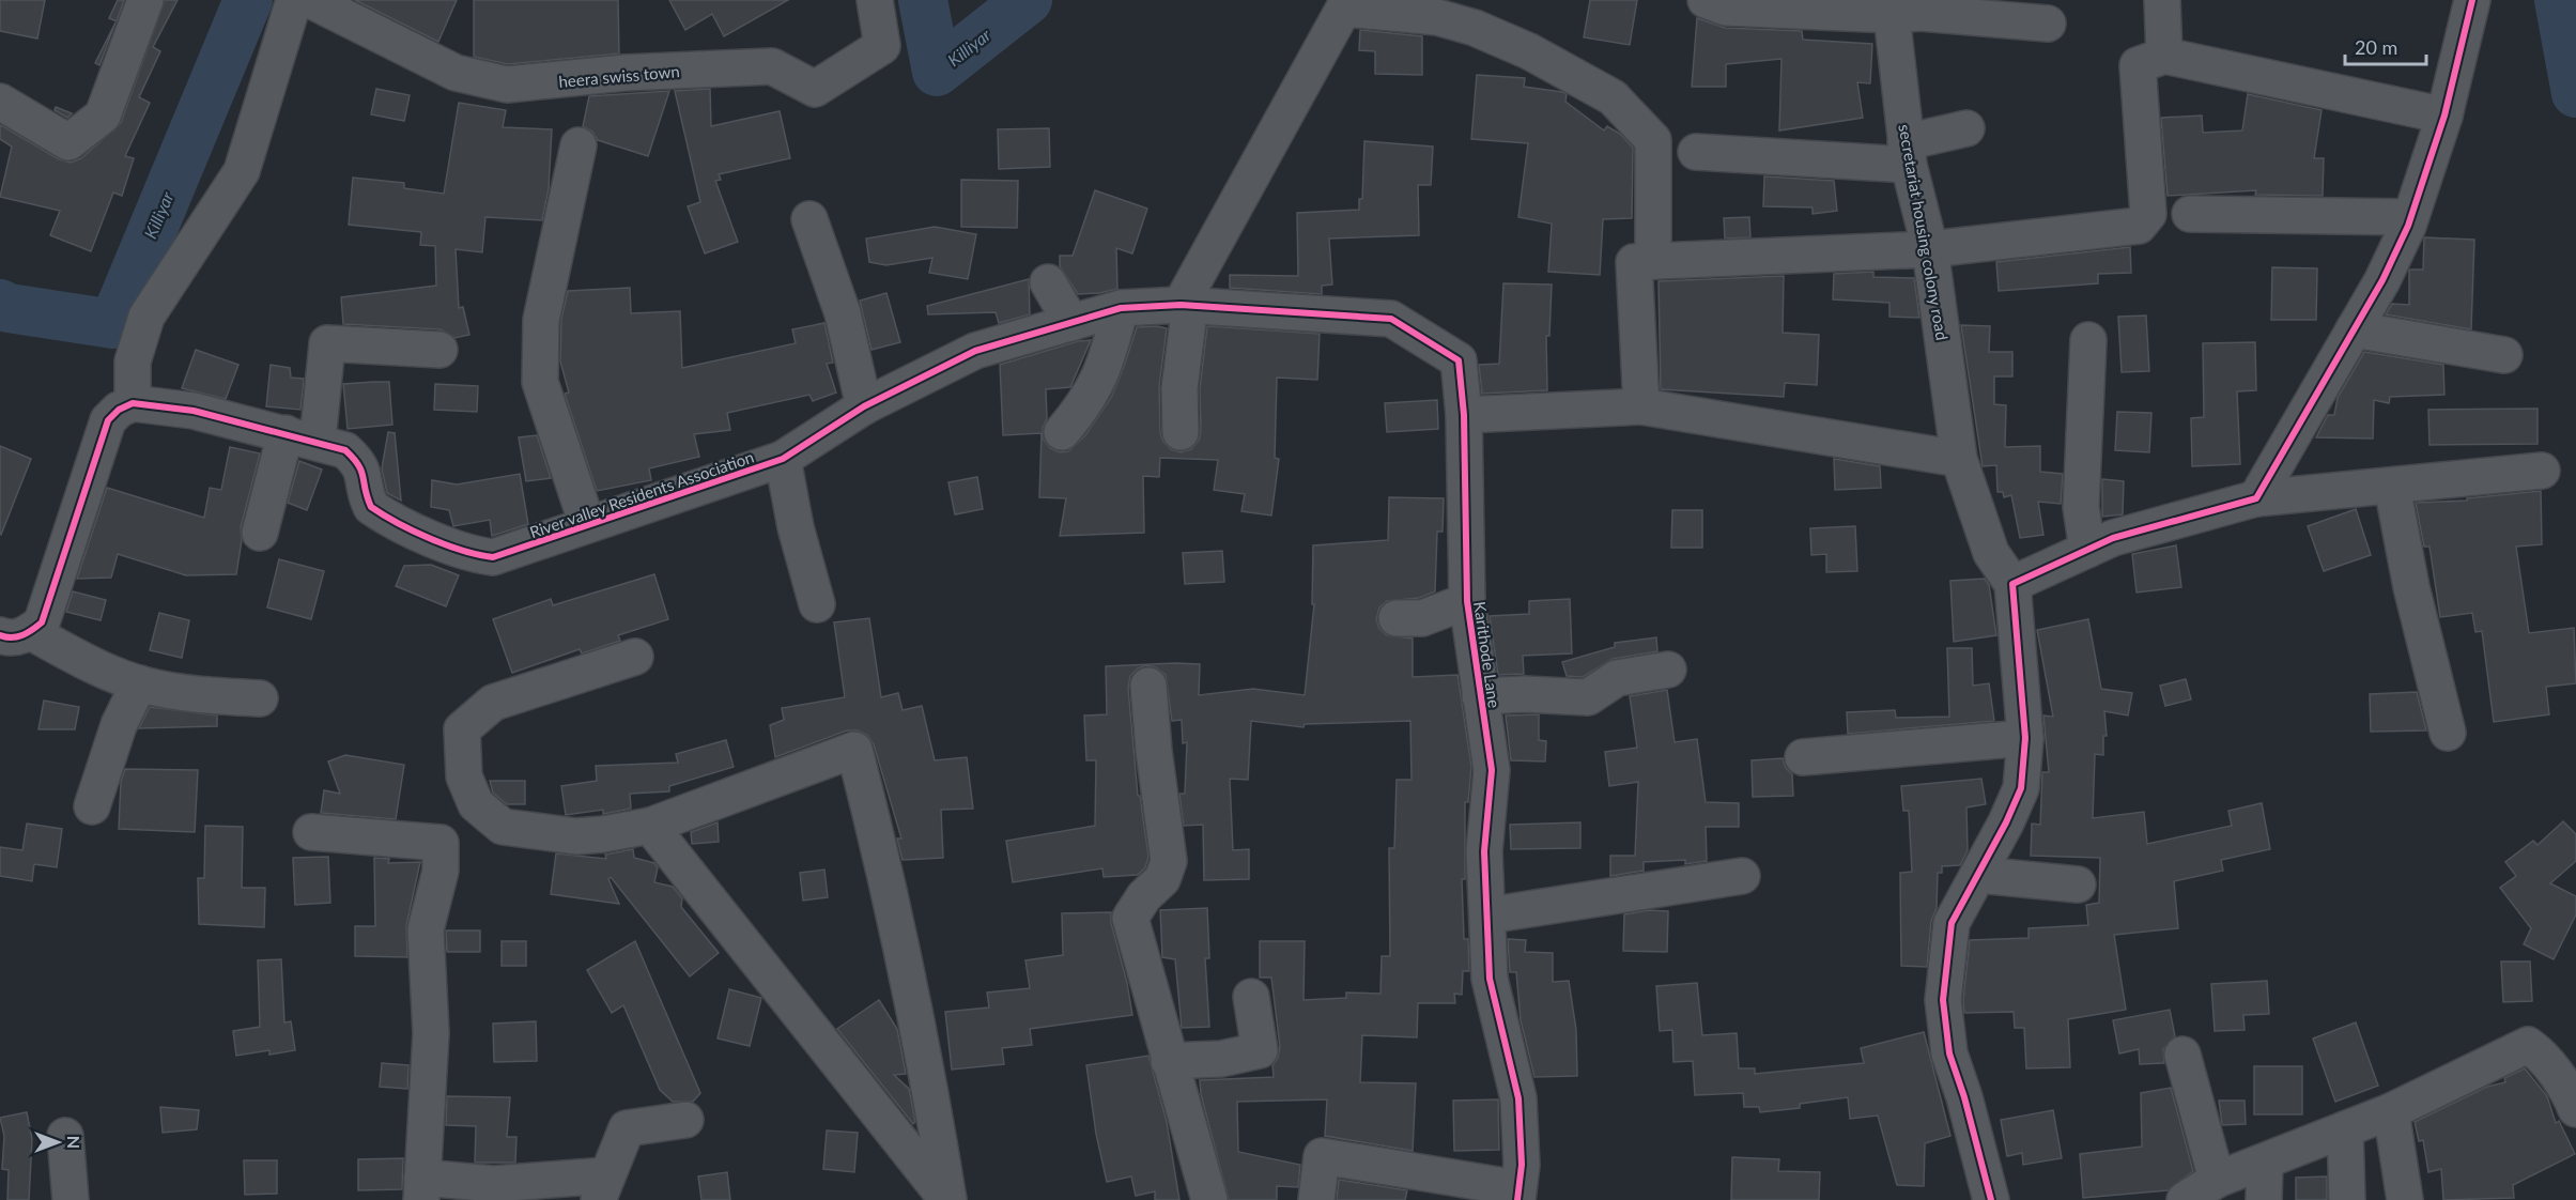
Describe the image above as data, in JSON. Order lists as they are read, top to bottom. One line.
{"streets":{"street":["heera swiss town","secretariat housing colony road","River valley Residents Association","Karithode Lane"]},"crossings":[["River valley Residents Association","Karithode Lane"]],"water":["Killiyar"],"scale_bar":"20 m","north":"right"}
